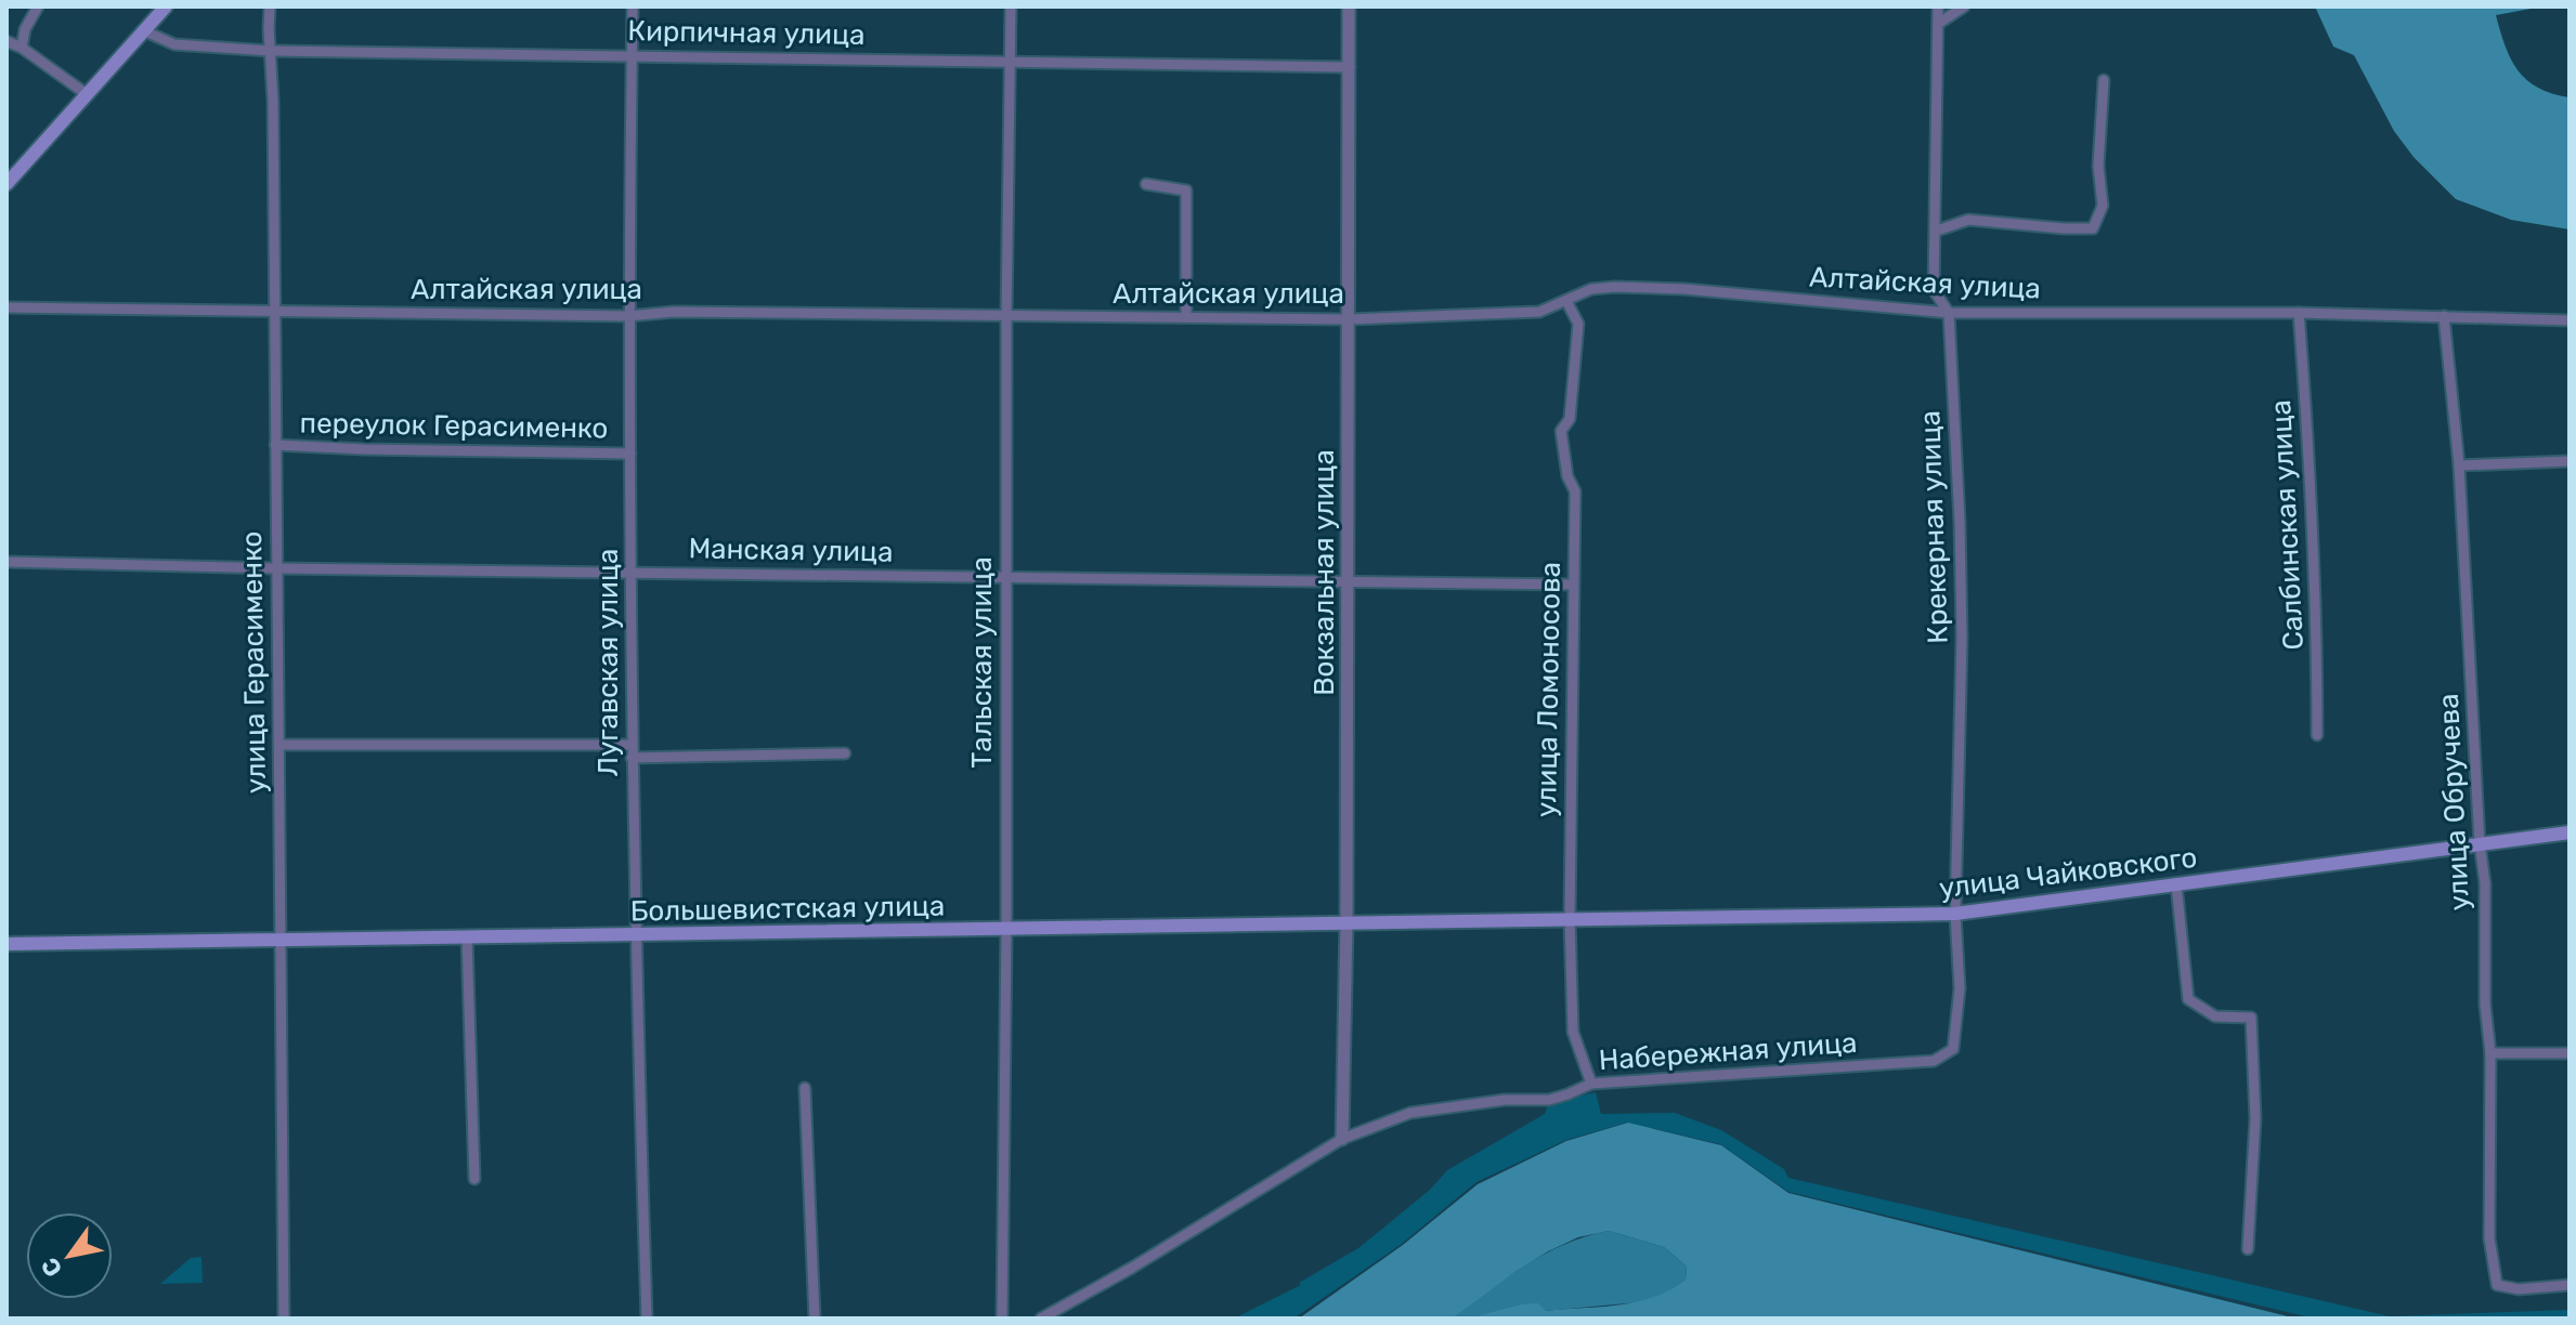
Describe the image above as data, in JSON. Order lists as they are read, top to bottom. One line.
{"streets":{"main road":["улица Чайковского","Большевистская улица"],"street":["Кирпичная улица","Алтайская улица","переулок Герасименко","Салбинская улица","Крекерная улица","Манская улица","Вокзальная улица","улица Герасименко","Лугавская улица","Тальская улица","улица Ломоносова","улица Обручева","Набережная улица"]},"crossings":[["Кирпичная улица","Вокзальная улица"],["Кирпичная улица","улица Герасименко"],["Кирпичная улица","Лугавская улица"],["Кирпичная улица","Тальская улица"],["Алтайская улица","Салбинская улица"],["Алтайская улица","Крекерная улица"],["Алтайская улица","Вокзальная улица"],["Алтайская улица","улица Герасименко"],["Алтайская улица","Лугавская улица"],["Алтайская улица","Тальская улица"],["Алтайская улица","улица Ломоносова"],["Алтайская улица","улица Обручева"],["переулок Герасименко","улица Герасименко"],["переулок Герасименко","Лугавская улица"],["Крекерная улица","улица Чайковского"],["Крекерная улица","Набережная улица"],["Манская улица","Вокзальная улица"],["Манская улица","улица Герасименко"],["Манская улица","Лугавская улица"],["Манская улица","Тальская улица"],["Манская улица","улица Ломоносова"],["Вокзальная улица","Большевистская улица"],["Вокзальная улица","Набережная улица"],["улица Герасименко","Большевистская улица"],["Лугавская улица","Большевистская улица"],["Тальская улица","Большевистская улица"],["улица Ломоносова","улица Чайковского"],["улица Ломоносова","Большевистская улица"],["улица Ломоносова","Набережная улица"],["улица Обручева","улица Чайковского"],["улица Чайковского","Большевистская улица"]],"north":"bottom left"}
